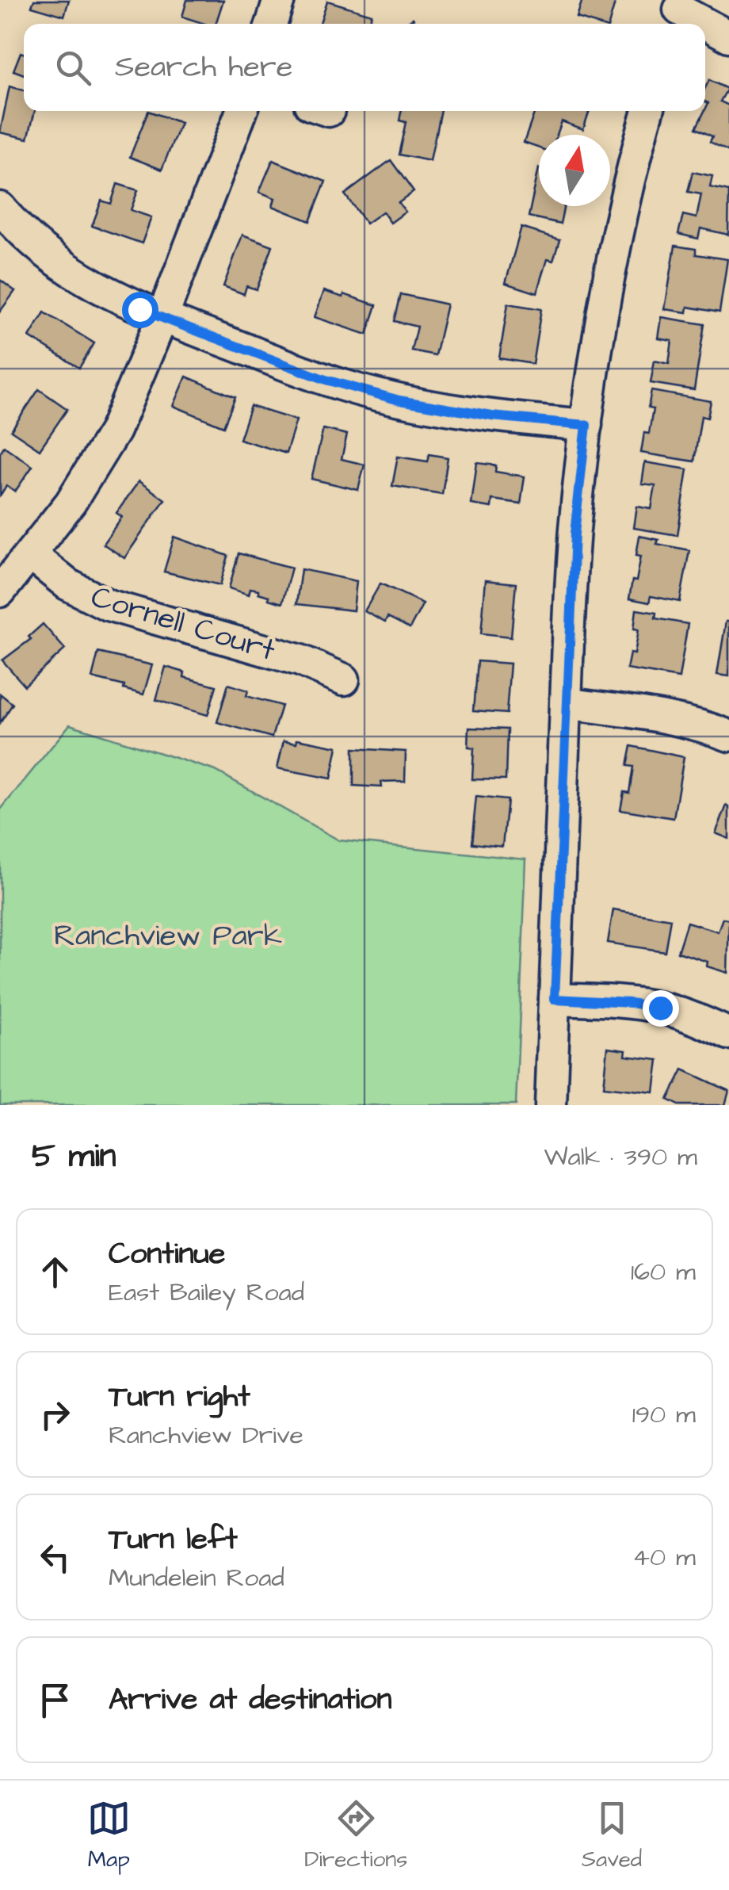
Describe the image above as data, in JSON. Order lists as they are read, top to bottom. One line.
{"streets":{"street":["Cornell Court"]},"parks":["Ranchview Park"],"north":"top","page":{"search":"Search here","heading":["5 min","Walk · 390 m"],"list":[["Continue","East Bailey Road","160 m"],["Turn right","Ranchview Drive","190 m"],["Turn left","Mundelein Road","40 m"],"Arrive at destination"],"nav":["Map","Directions","Saved"]}}
